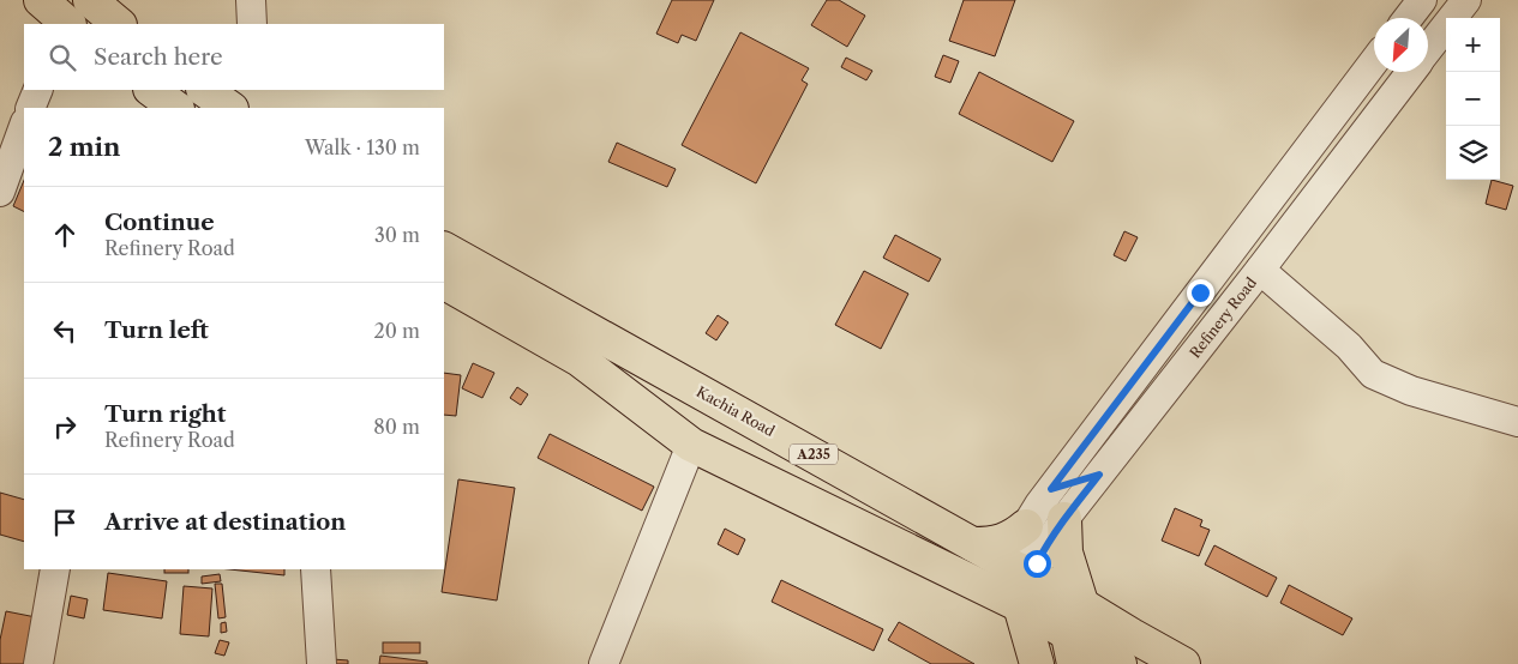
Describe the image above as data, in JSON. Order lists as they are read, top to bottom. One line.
{"streets":{"main road":["Kachia Road","A235"],"street":["Refinery Road"]},"crossings":[["Refinery Road","Kachia Road"]],"north":"bottom left","page":{"map_buttons":["+","−"],"search":"Search here","heading":["2 min","Walk · 130 m"],"list":[["Continue","Refinery Road","30 m"],["Turn left","20 m"],["Turn right","Refinery Road","80 m"],"Arrive at destination"]}}
